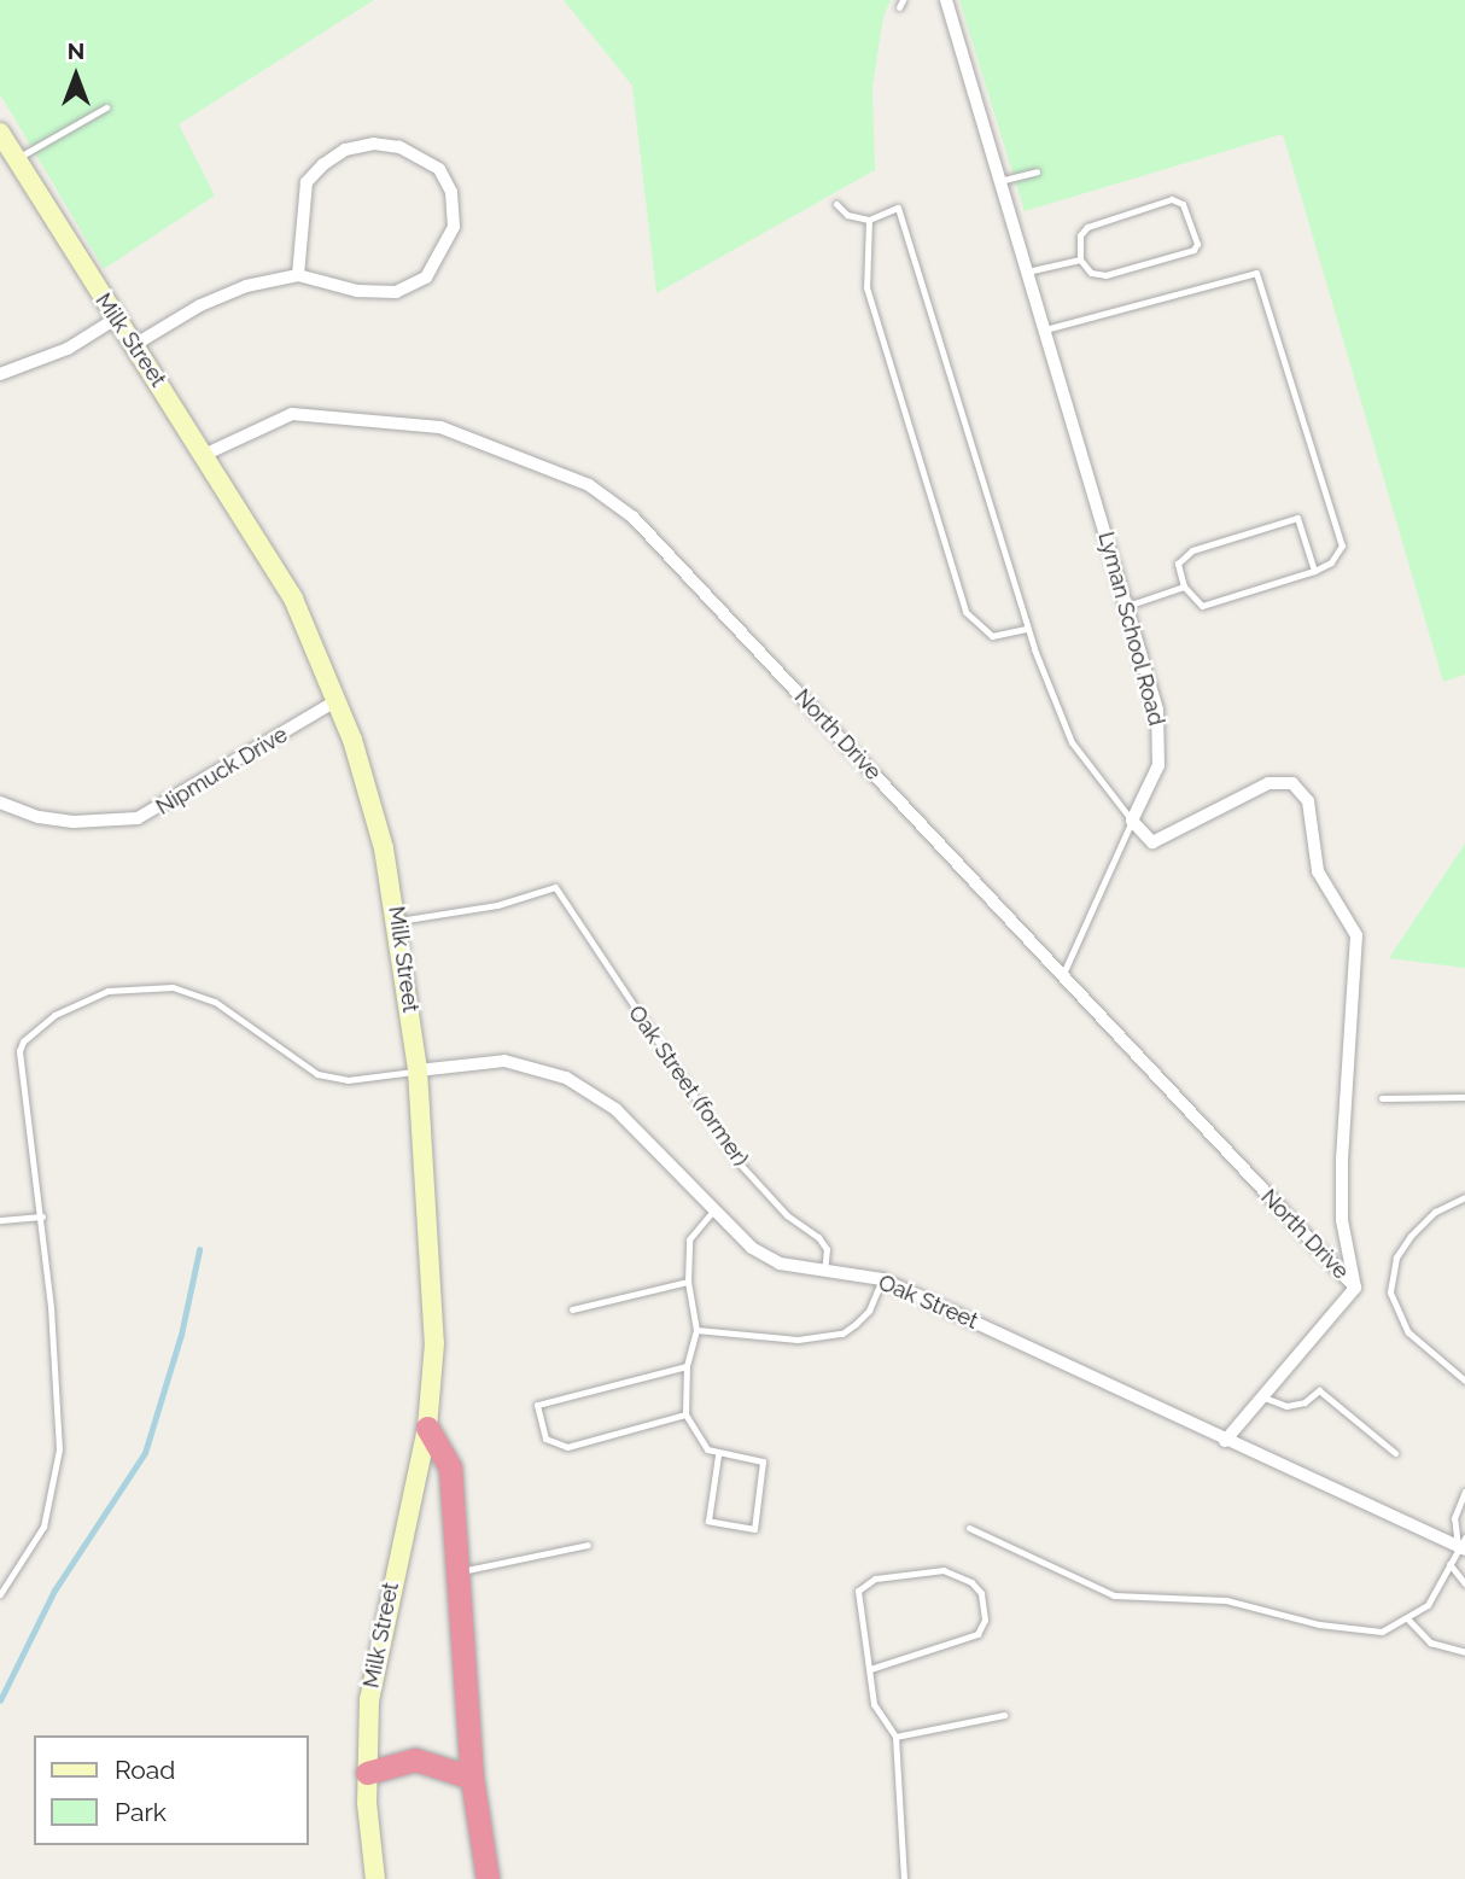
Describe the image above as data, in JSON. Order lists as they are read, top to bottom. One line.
{"streets":{"main road":["Milk Street"],"street":["Lyman School Road","North Drive","Nipmuck Drive","Oak Street"],"lane":["Oak Street (former)"]},"crossings":[["Milk Street","North Drive"],["Milk Street","Nipmuck Drive"],["Milk Street","Oak Street (former)"],["Milk Street","Oak Street"],["Oak Street (former)","Oak Street"]],"legend":["Road","Park"],"north":"top"}
